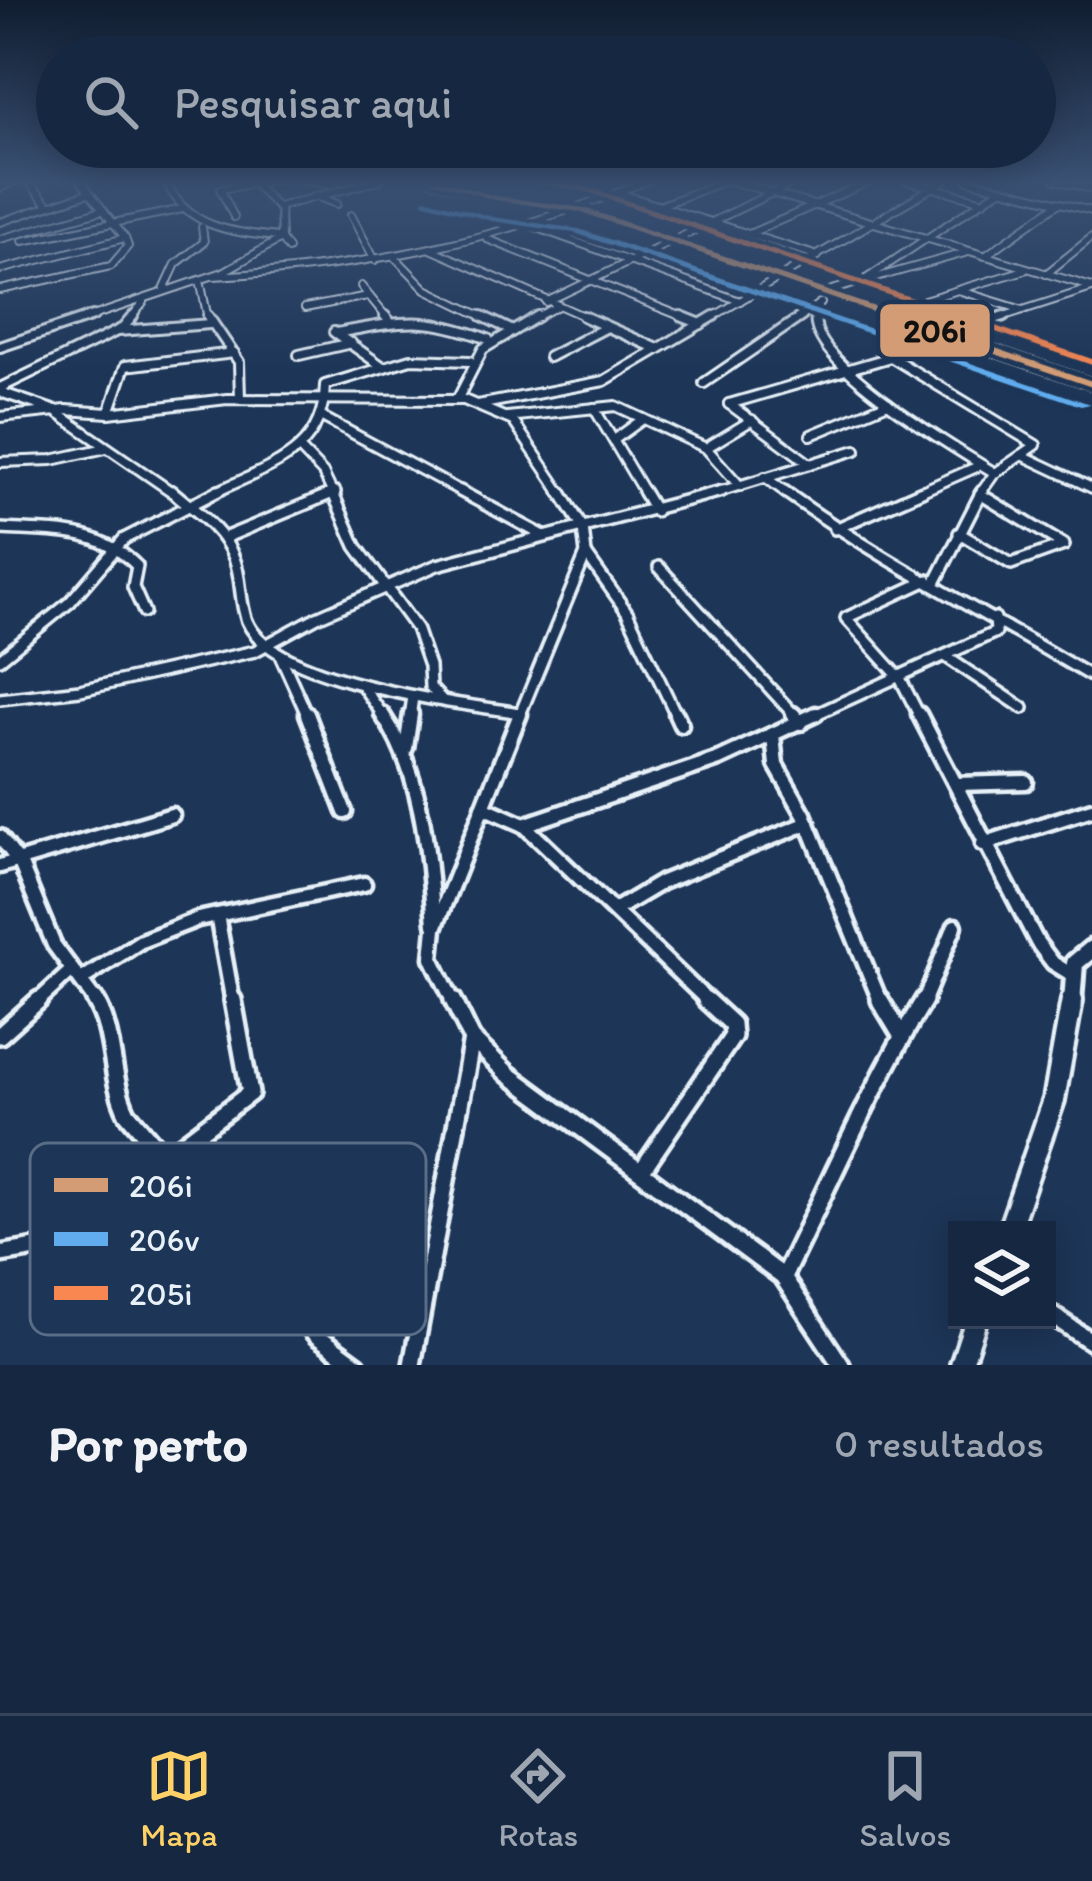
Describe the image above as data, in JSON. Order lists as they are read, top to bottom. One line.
{"lines":["transit line 206i","transit line 206v","transit line 205i"],"legend":["206i","206v","205i"],"page":{"search":"Pesquisar aqui","heading":["Por perto","0 resultados"],"nav":["Mapa","Rotas","Salvos"]}}
